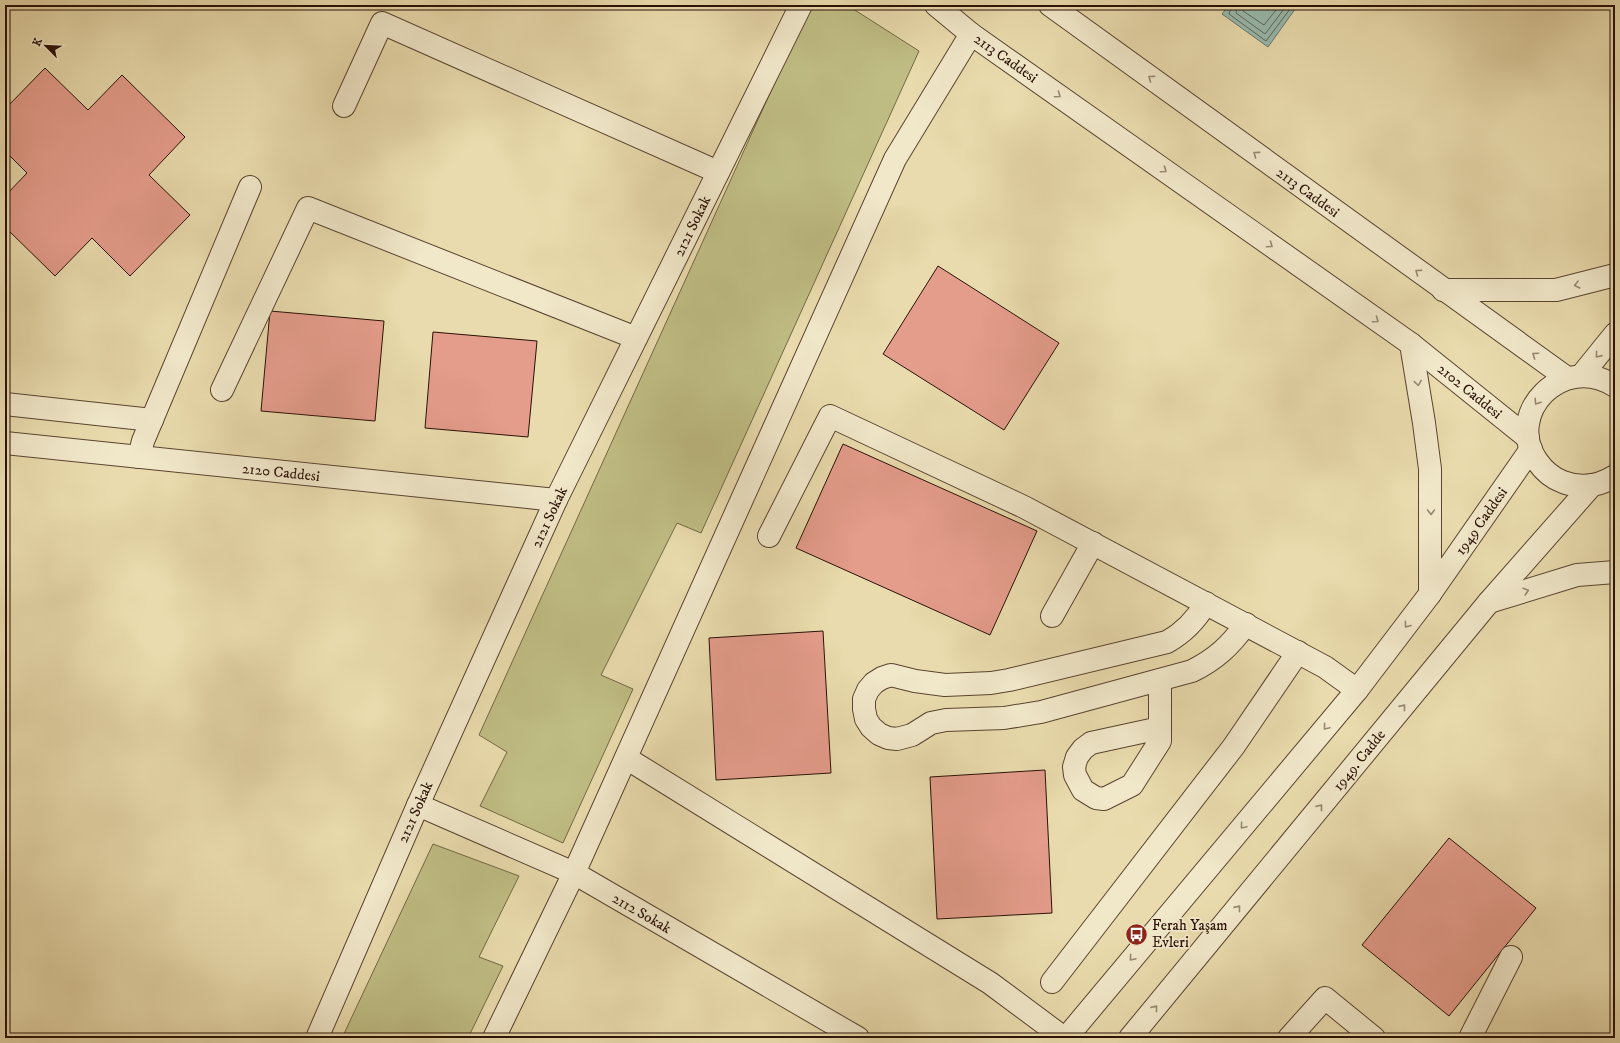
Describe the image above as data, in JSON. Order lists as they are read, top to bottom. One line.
{"streets":{"street":["2113 Caddesi","2121 Sokak","2102 Caddesi","2120 Caddesi","1949 Caddesi","1949. Cadde","2112 Sokak"]},"crossings":[["2113 Caddesi","2102 Caddesi"],["2121 Sokak","2120 Caddesi"],["2121 Sokak","2112 Sokak"],["2102 Caddesi","1949 Caddesi"]],"places":{"bus stop":["Ferah Yaşam Evleri"]},"north":"top left"}
